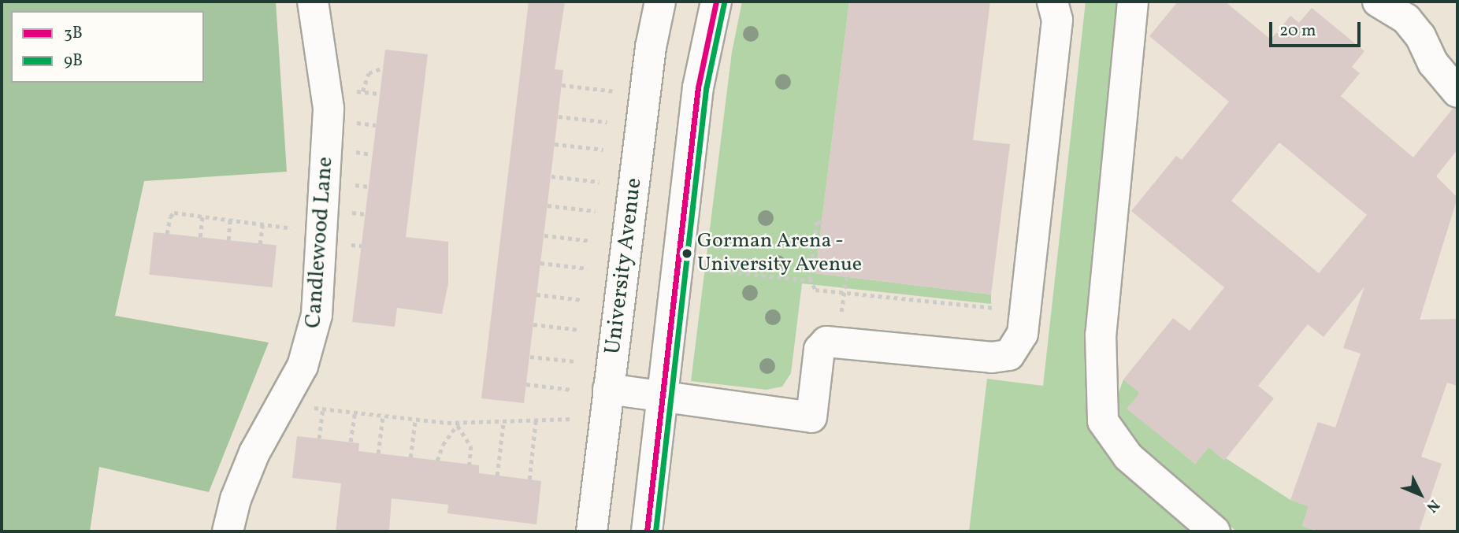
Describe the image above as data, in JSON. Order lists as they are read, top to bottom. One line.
{"streets":{"main road":["Candlewood Lane","University Avenue"]},"places":["Gorman Arena - University Avenue"],"lines":["transit line 3B","transit line 9B"],"legend":["3B","9B"],"scale_bar":"20 m","north":"bottom right"}
